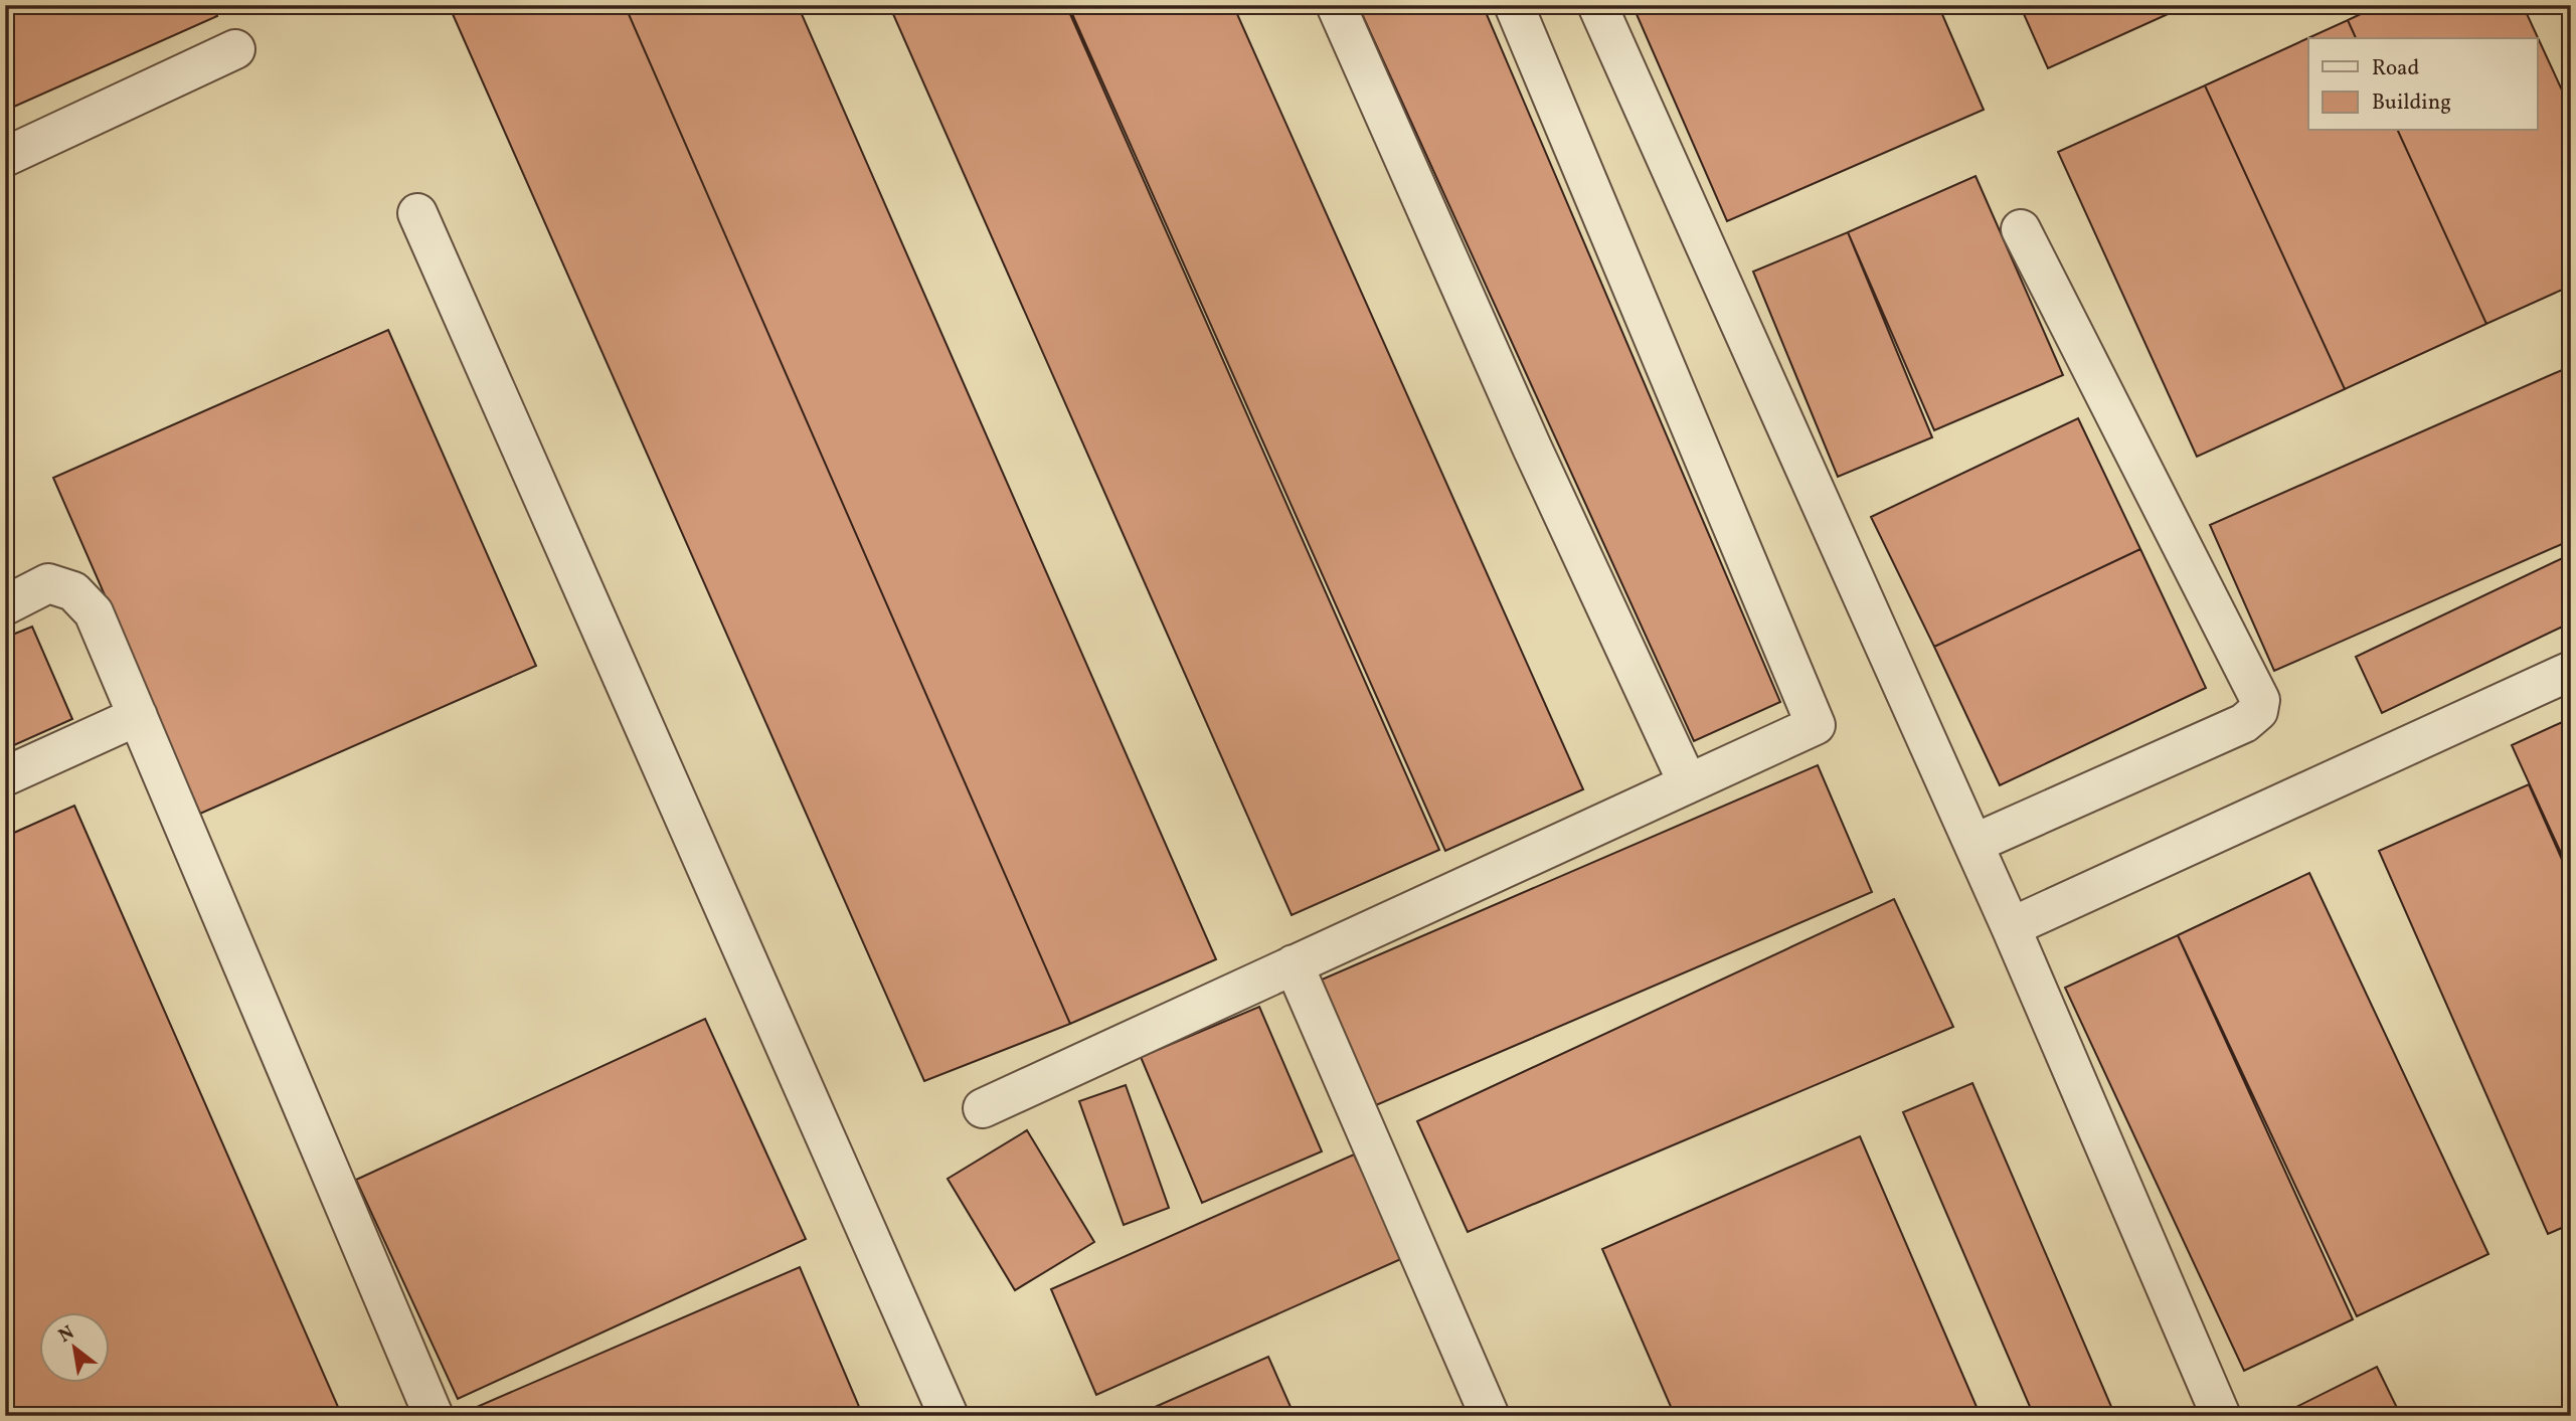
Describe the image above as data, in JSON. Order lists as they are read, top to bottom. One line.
{"legend":["Road","Building"],"north":"top left"}
